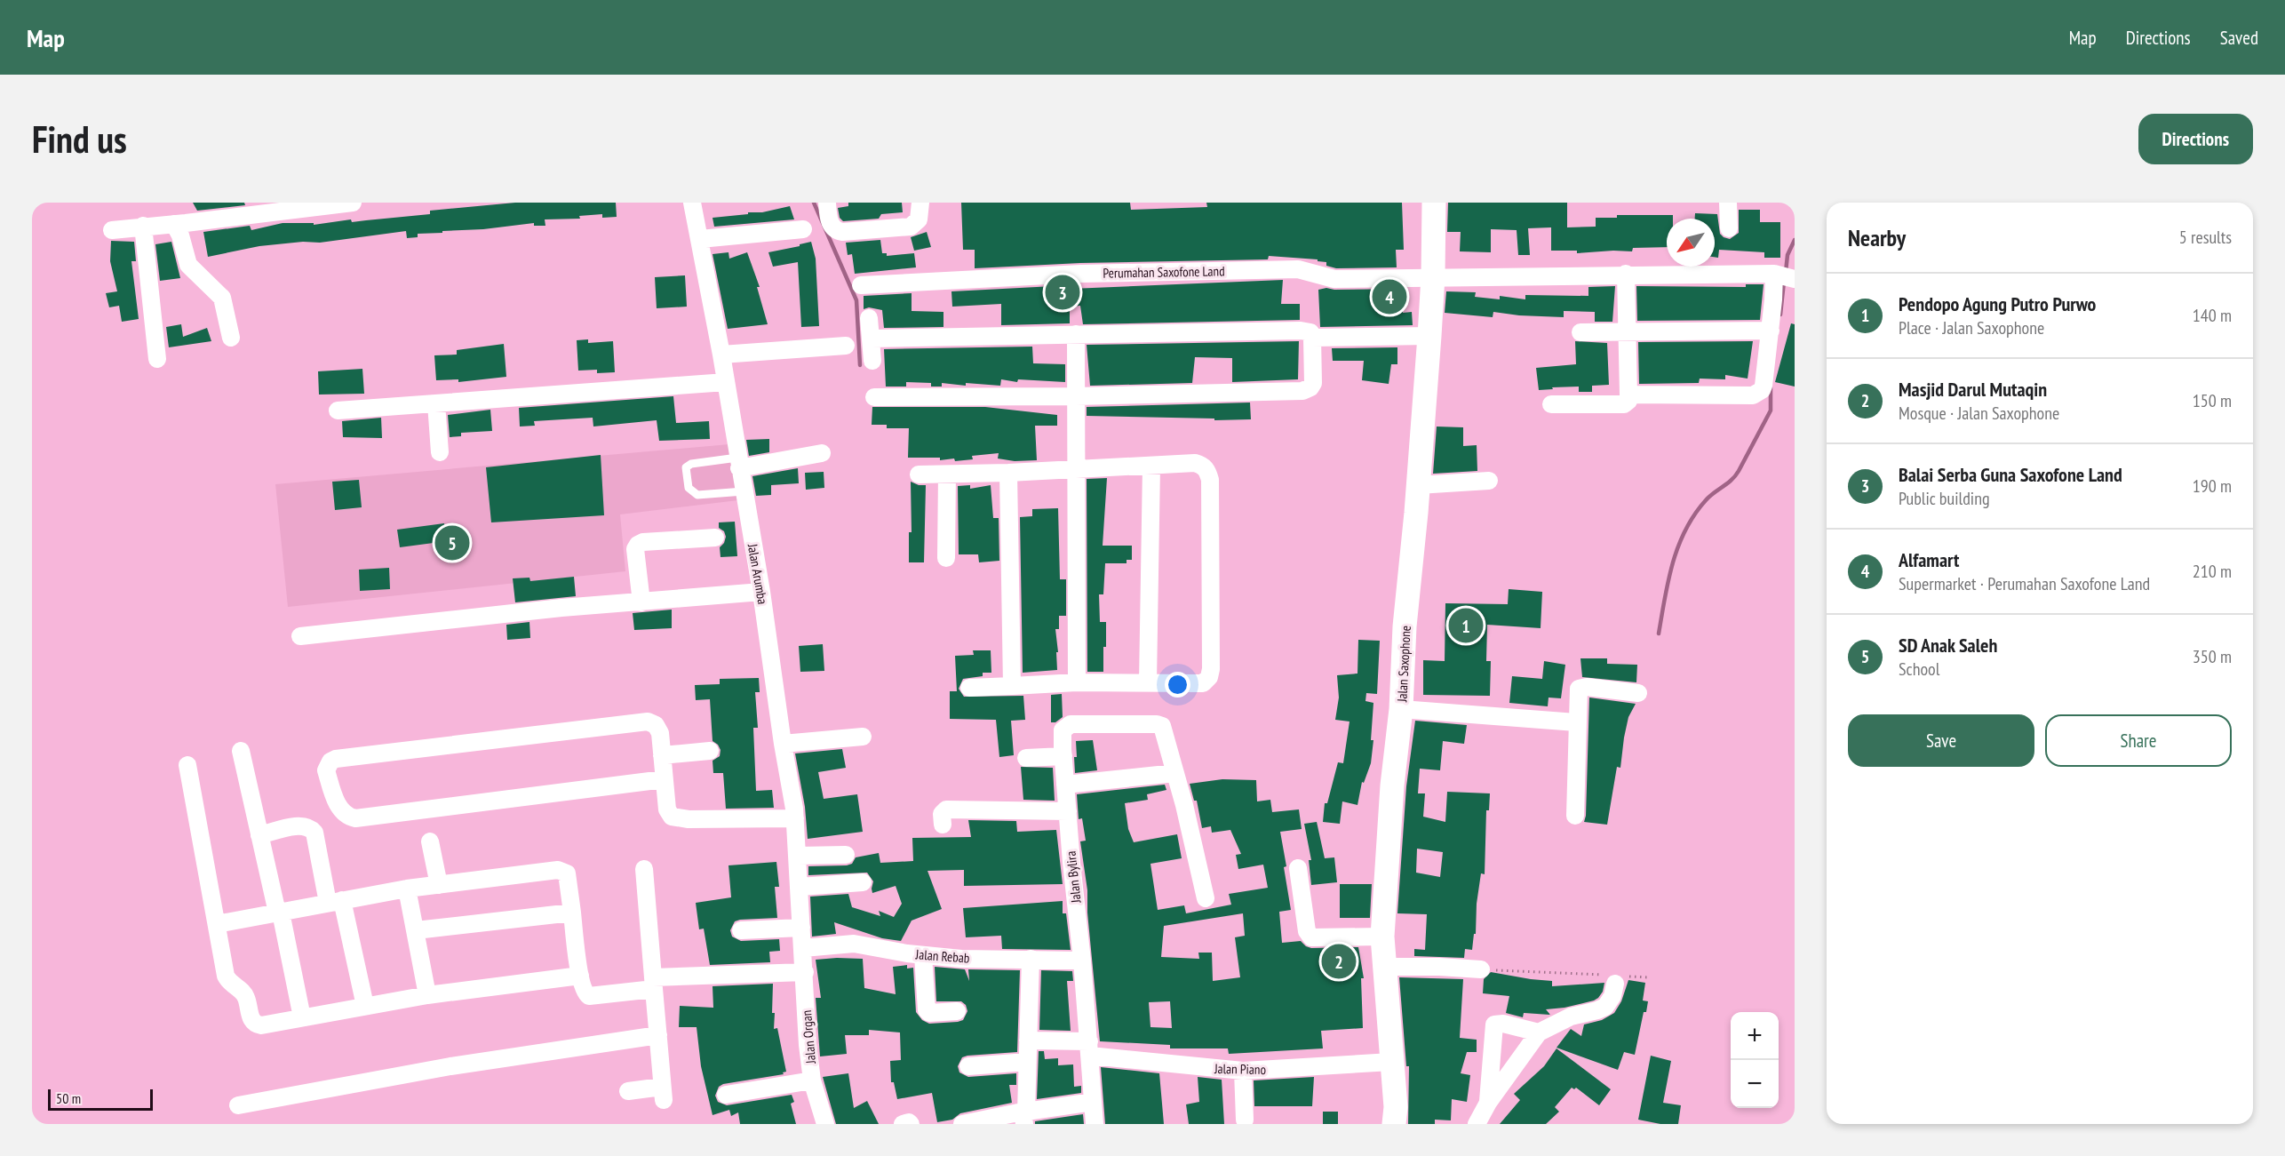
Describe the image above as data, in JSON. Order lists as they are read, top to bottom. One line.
{"streets":{"main road":["Jalan Saxophone"],"street":["Perumahan Saxofone Land","Jalan Arumba","Jalan Bylira","Jalan Rebab","Jalan Organ","Jalan Piano"]},"crossings":[["Perumahan Saxofone Land","Jalan Saxophone"],["Jalan Arumba","Jalan Rebab"],["Jalan Arumba","Jalan Organ"],["Jalan Saxophone","Jalan Piano"],["Jalan Bylira","Jalan Rebab"],["Jalan Bylira","Jalan Piano"],["Jalan Rebab","Jalan Organ"]],"scale_bar":"50 m","north":"bottom left","page":{"header":"Map","nav":["Map","Directions","Saved"],"buttons":["Directions",["Save","Share"]],"title":"Find us","heading":["Nearby","5 results"],"list":[{"mark":"1","name":"Pendopo Agung Putro Purwo","note":"Place · Jalan Saxophone","value":"140 m"},{"mark":"2","name":"Masjid Darul Mutaqin","note":"Mosque · Jalan Saxophone","value":"150 m"},{"mark":"3","name":"Balai Serba Guna Saxofone Land","note":"Public building","value":"190 m"},{"mark":"4","name":"Alfamart","note":"Supermarket · Perumahan Saxofone Land","value":"210 m"},{"mark":"5","name":"SD Anak Saleh","note":"School","value":"350 m"}],"pins":["3","4","5","1","2"],"map_buttons":["+","−"],"scale":"50 m"}}
